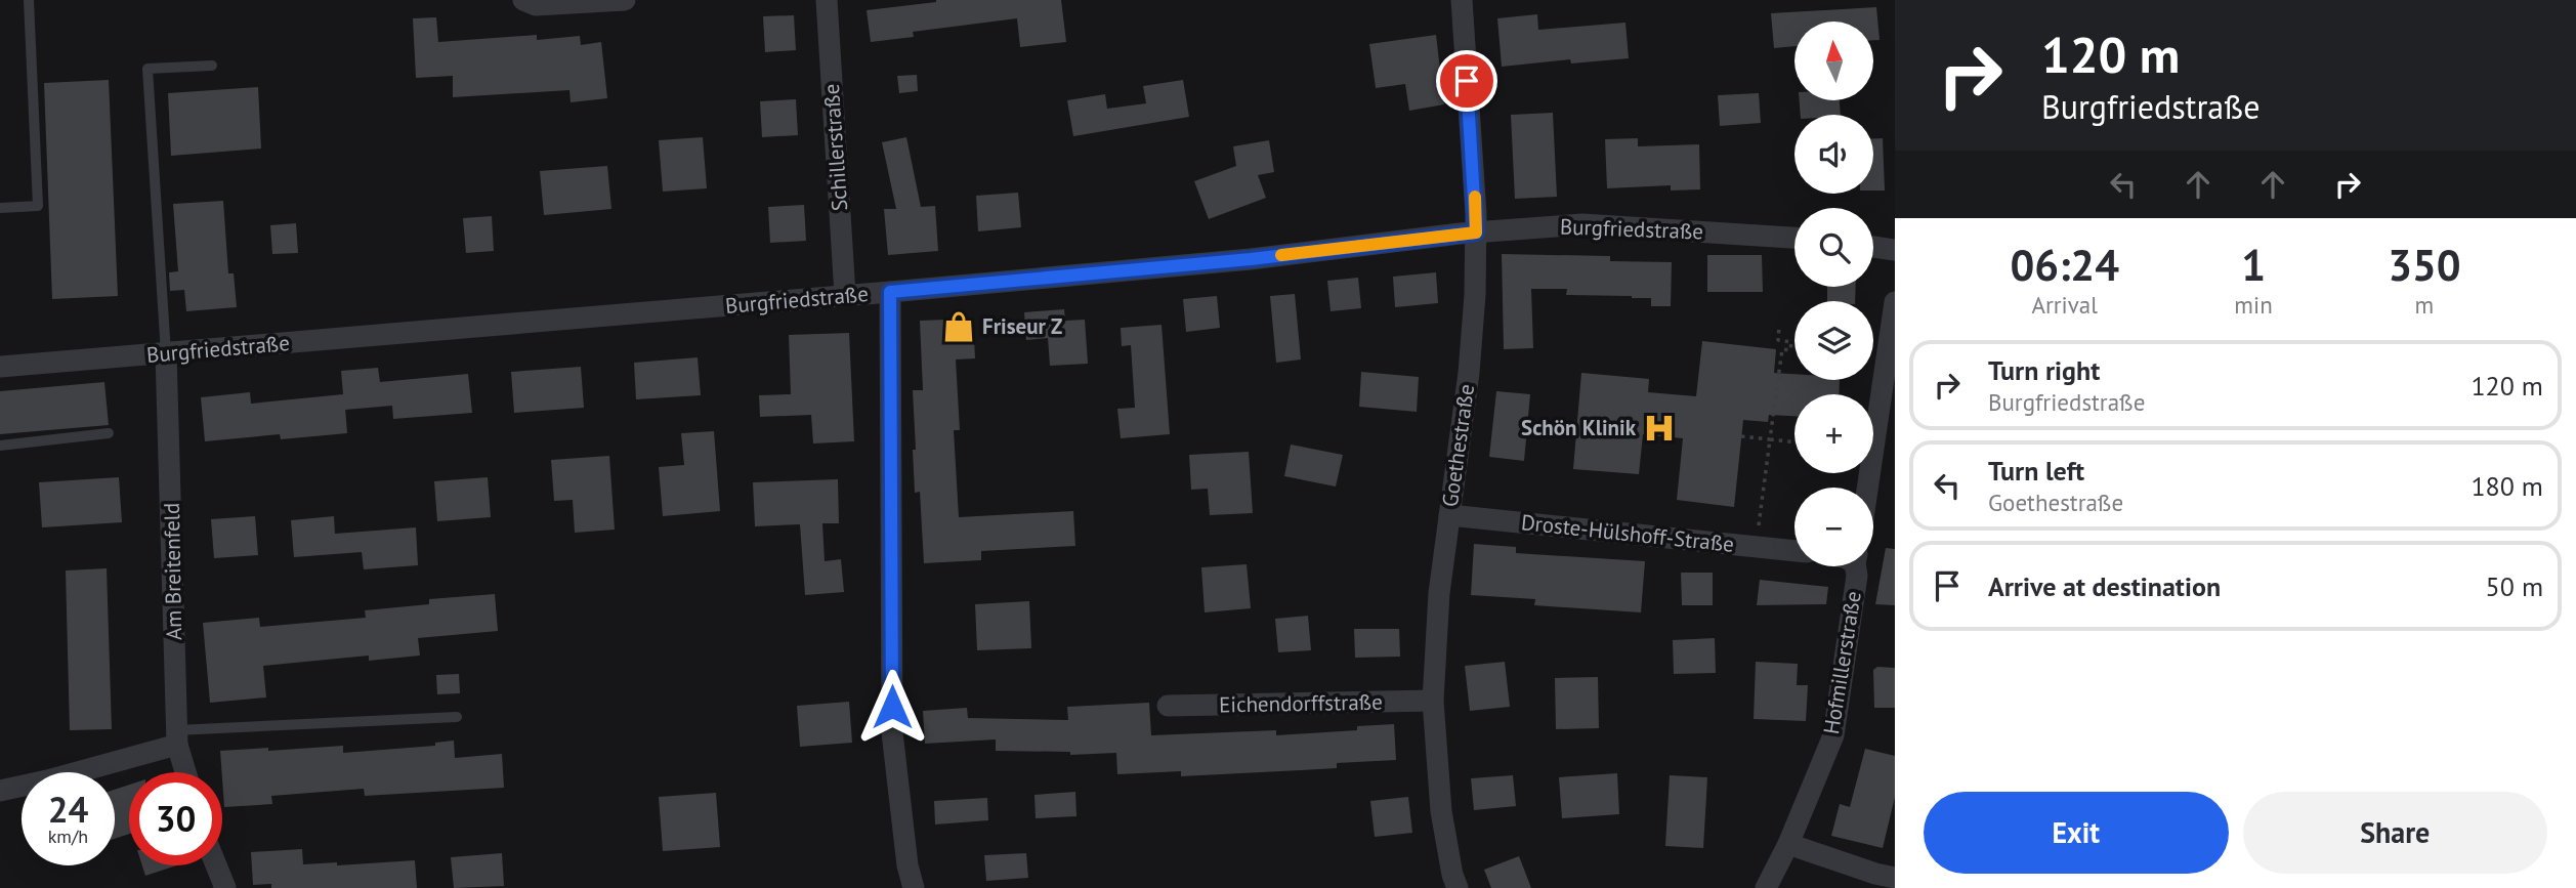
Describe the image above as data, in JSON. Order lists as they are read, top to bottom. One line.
{"streets":{"street":["Schillerstraße","Burgfriedstraße","Goethestraße","Droste-Hülshoff-Straße","Am Breitenfeld","Hofmillerstraße","Eichendorffstraße"]},"crossings":[["Schillerstraße","Burgfriedstraße"],["Burgfriedstraße","Goethestraße"],["Burgfriedstraße","Am Breitenfeld"],["Goethestraße","Droste-Hülshoff-Straße"],["Goethestraße","Eichendorffstraße"]],"places":{"shop":["Friseur Z"],"hospital":["Schön Klinik"]},"north":"top","page":{"turn":["120 m","Burgfriedstraße"],"map_buttons":["+","−"],"eta":["06:24","Arrival","1","min","350","m"],"list":[{"name":"Turn right","note":"Burgfriedstraße","value":"120 m"},{"name":"Turn left","note":"Goethestraße","value":"180 m"},{"name":"Arrive at destination","value":"50 m"}],"speed":"24 km/h","limit":"30","buttons":["Exit","Share"]}}
